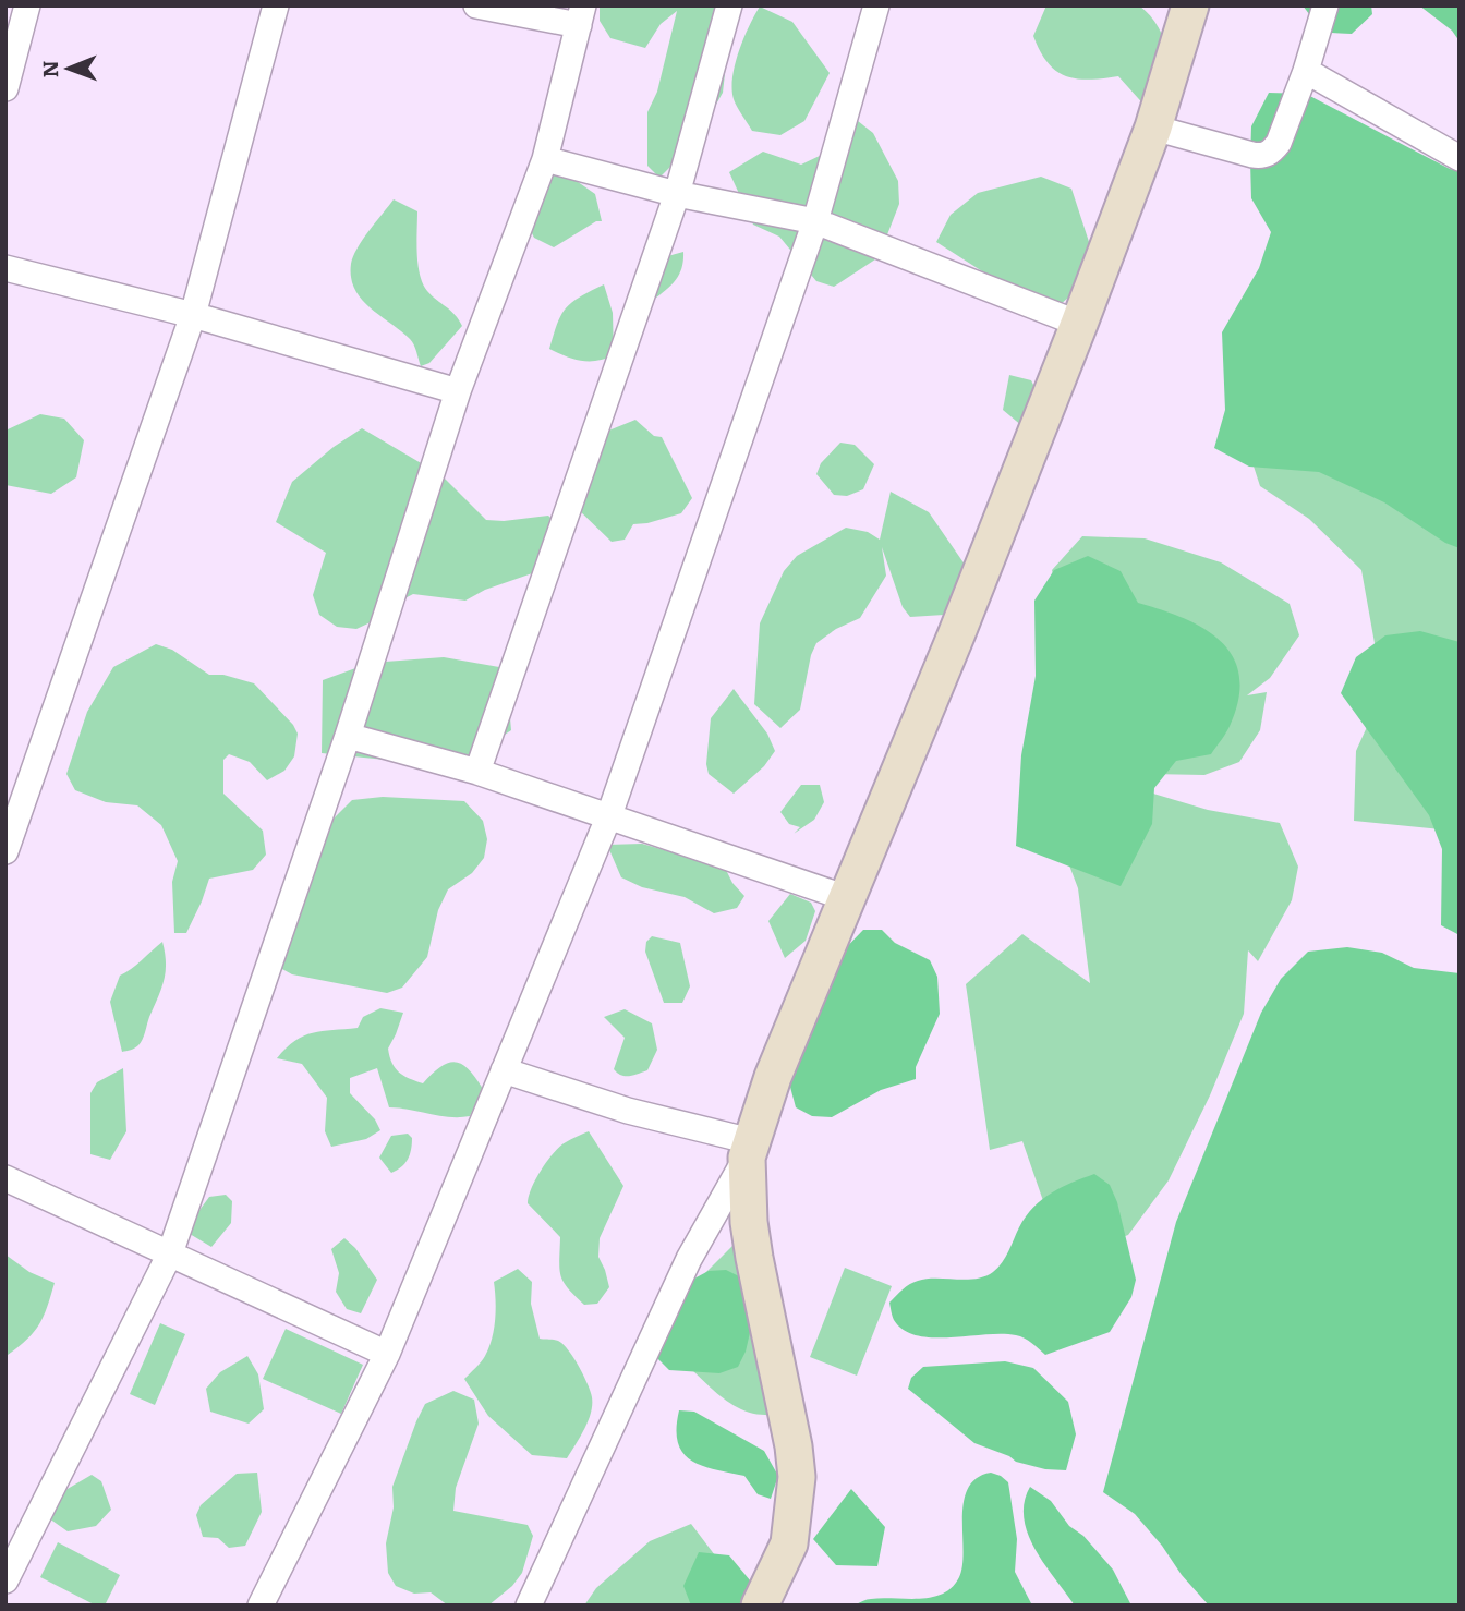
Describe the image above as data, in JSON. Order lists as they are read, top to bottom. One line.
{"north":"left"}
